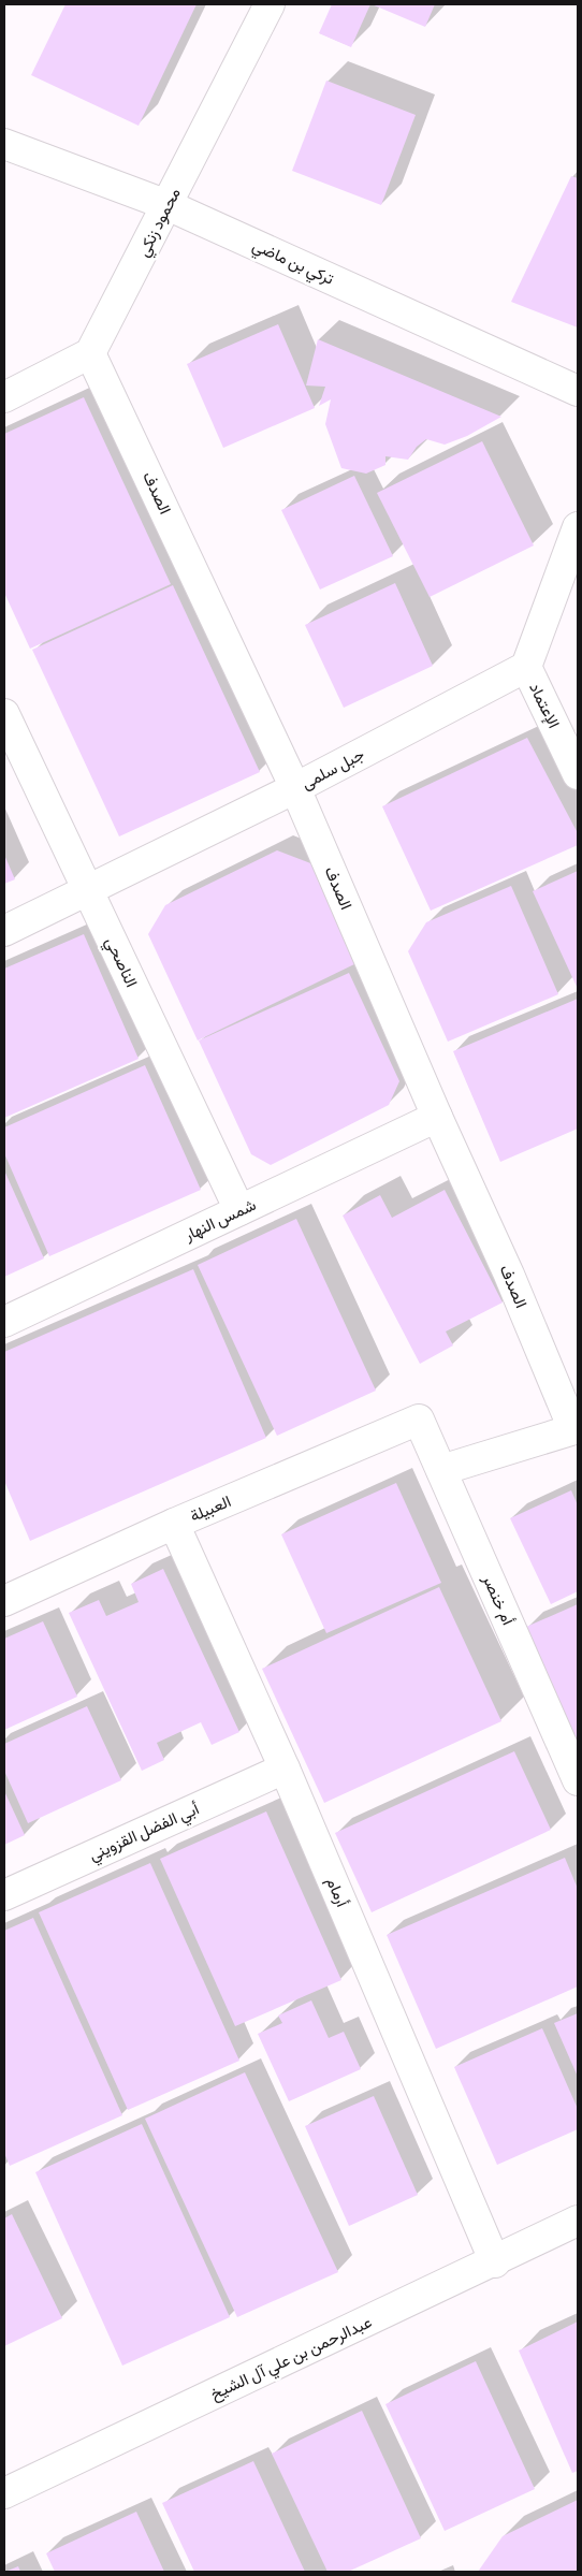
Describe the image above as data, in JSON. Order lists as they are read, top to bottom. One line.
{"streets":{"street":["محمود زنكي","تركي بن ماضي","الصدف","الإعتماد","جبل سلمى","الناصحي","شمس النهار","العبيلة","أم خنصر","أبي الفضل القزويني","أرمام","عبدالرحمن بن علي آل الشيخ"]},"crossings":[["محمود زنكي","تركي بن ماضي"],["محمود زنكي","الصدف"],["الصدف","جبل سلمى"],["الصدف","شمس النهار"],["الإعتماد","جبل سلمى"],["جبل سلمى","الناصحي"],["الناصحي","شمس النهار"],["العبيلة","أم خنصر"],["العبيلة","أرمام"],["أبي الفضل القزويني","أرمام"],["أرمام","عبدالرحمن بن علي آل الشيخ"]]}
